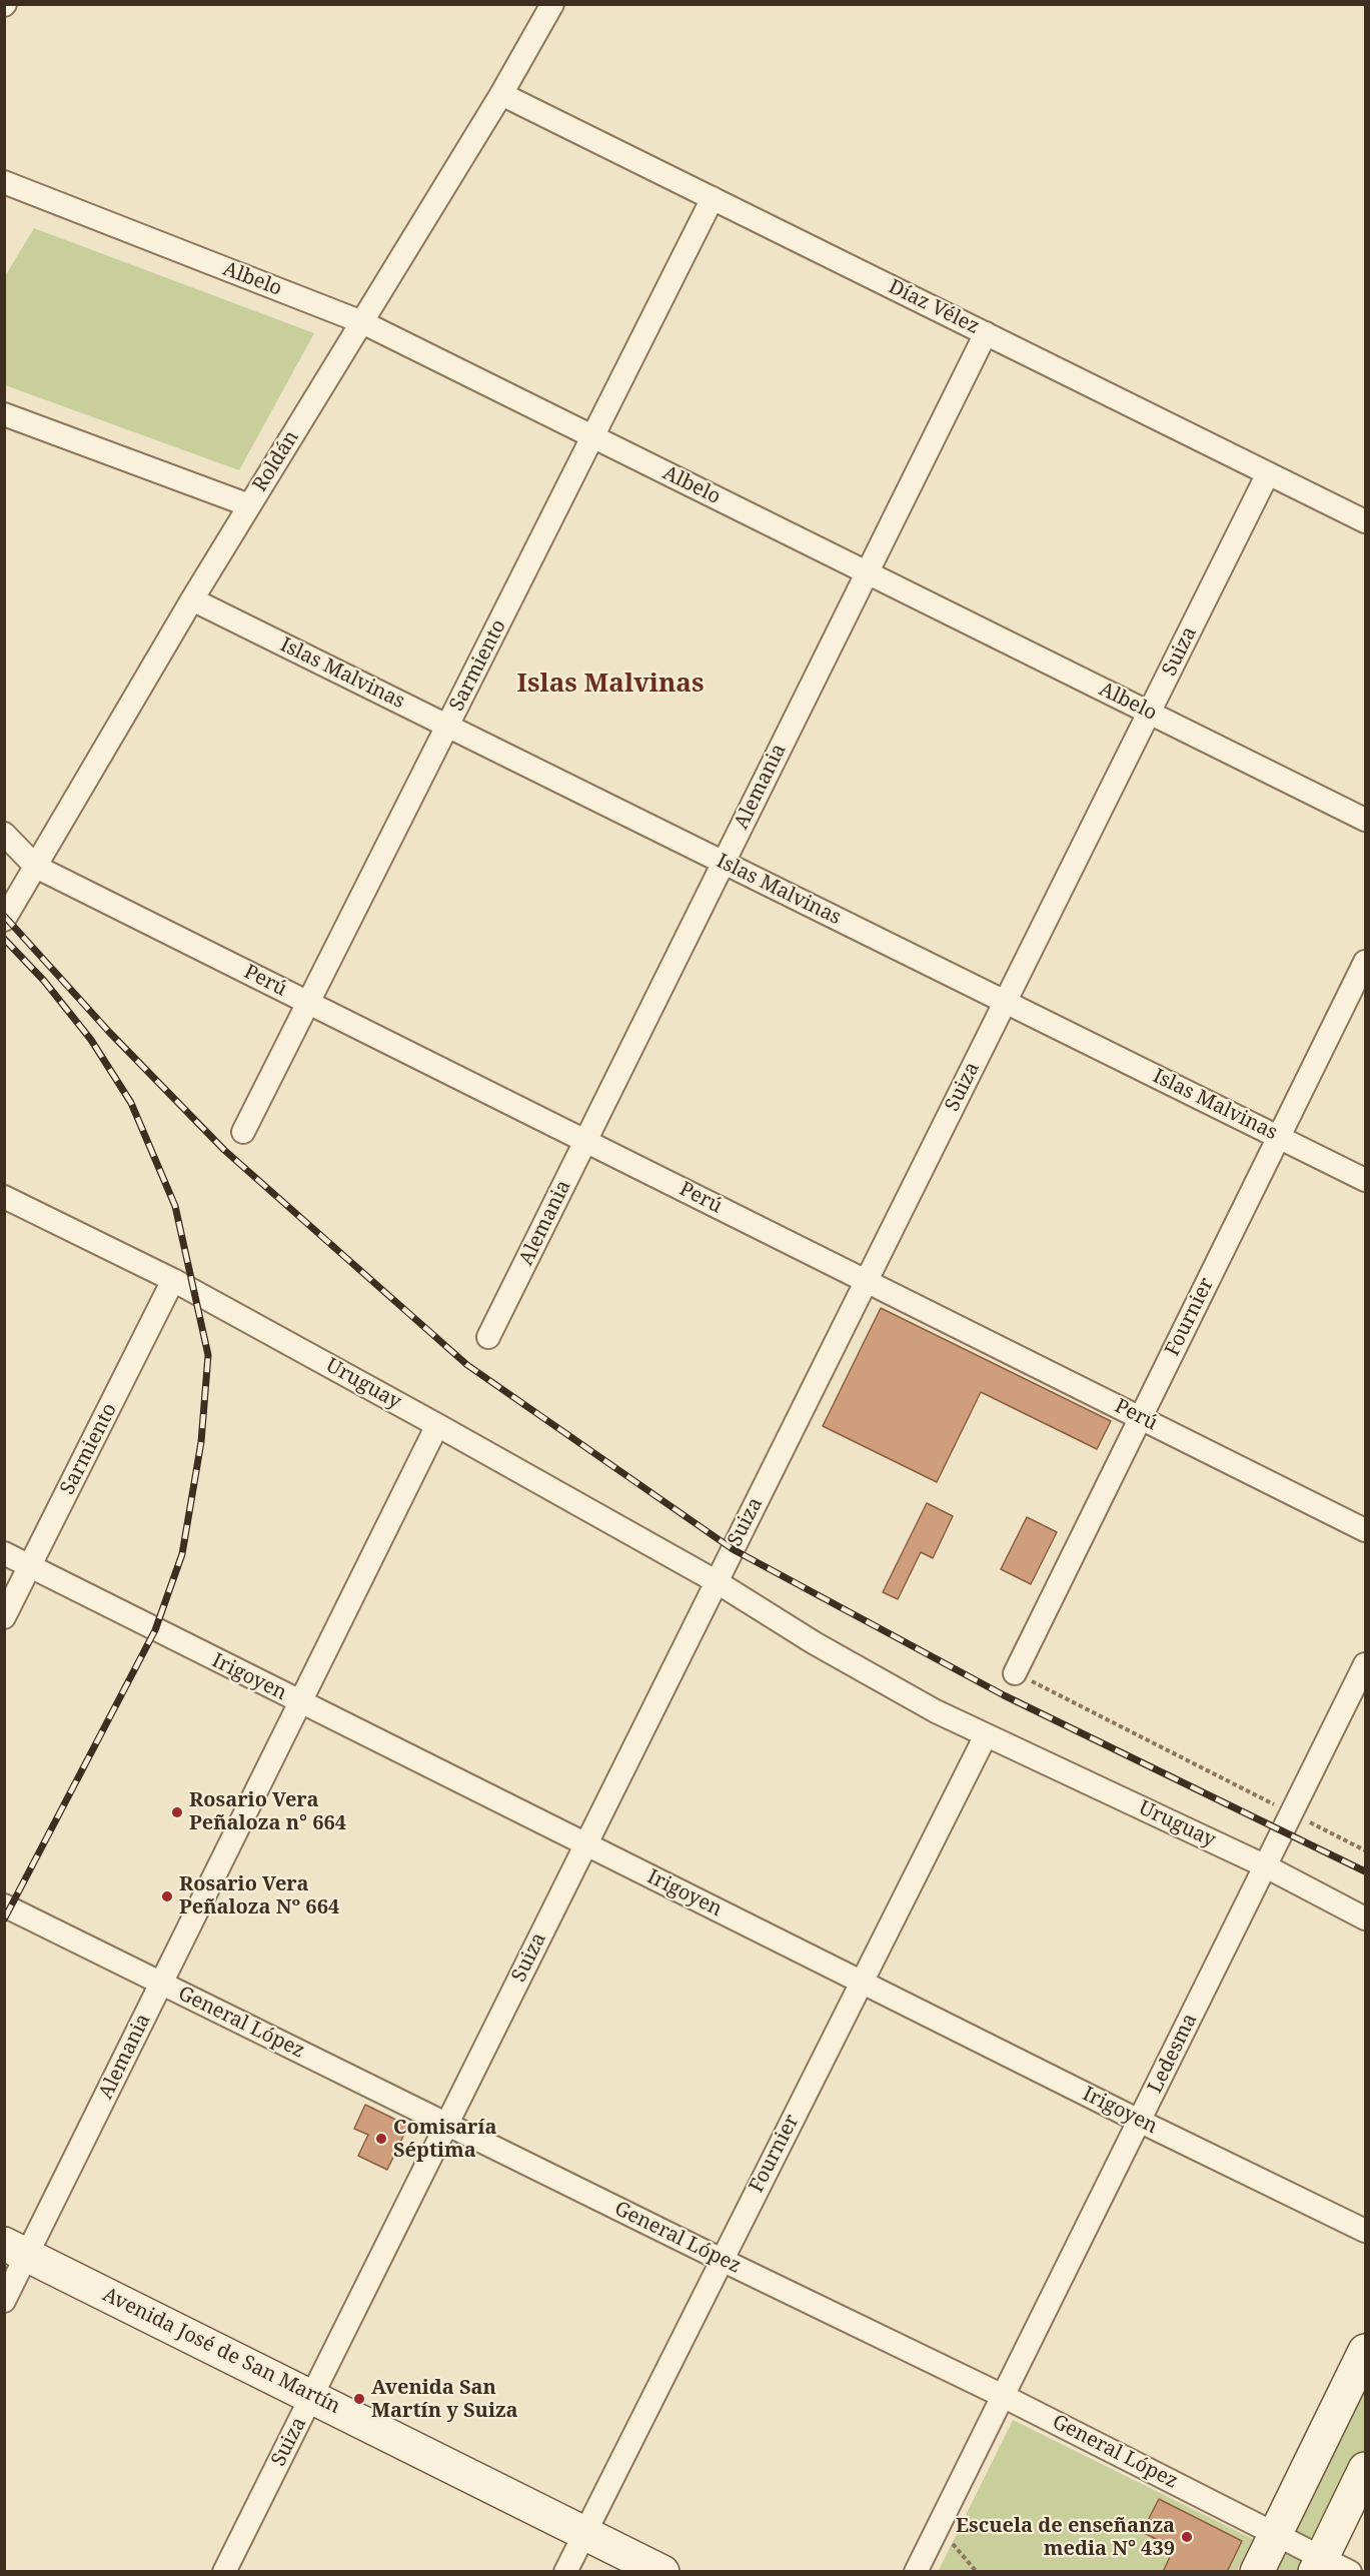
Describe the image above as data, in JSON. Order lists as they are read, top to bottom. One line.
{"streets":{"main road":["Avenida José de San Martín"],"street":["Albelo","Díaz Vélez","Roldán","Suiza","Sarmiento","Islas Malvinas","Alemania","Perú","Fournier","Uruguay","Irigoyen","General López","Ledesma"]},"crossings":[["Albelo","Roldán"],["Albelo","Suiza"],["Albelo","Sarmiento"],["Albelo","Alemania"],["Díaz Vélez","Roldán"],["Díaz Vélez","Suiza"],["Díaz Vélez","Sarmiento"],["Díaz Vélez","Alemania"],["Roldán","Islas Malvinas"],["Roldán","Perú"],["Suiza","Islas Malvinas"],["Suiza","Perú"],["Suiza","Uruguay"],["Suiza","Irigoyen"],["Suiza","General López"],["Suiza","Avenida José de San Martín"],["Sarmiento","Islas Malvinas"],["Sarmiento","Perú"],["Sarmiento","Uruguay"],["Sarmiento","Irigoyen"],["Islas Malvinas","Alemania"],["Islas Malvinas","Fournier"],["Alemania","Perú"],["Alemania","Uruguay"],["Alemania","Irigoyen"],["Alemania","General López"],["Alemania","Avenida José de San Martín"],["Perú","Fournier"],["Fournier","Uruguay"],["Fournier","Irigoyen"],["Fournier","General López"],["Fournier","Avenida José de San Martín"],["Uruguay","Ledesma"],["Irigoyen","Ledesma"],["General López","Ledesma"]],"districts":["Islas Malvinas"],"places":["Rosario Vera Peñaloza n° 664","Rosario Vera Peñaloza Nº 664","Comisaría Séptima","Avenida San Martín y Suiza","Escuela de enseñanza media N° 439"]}
